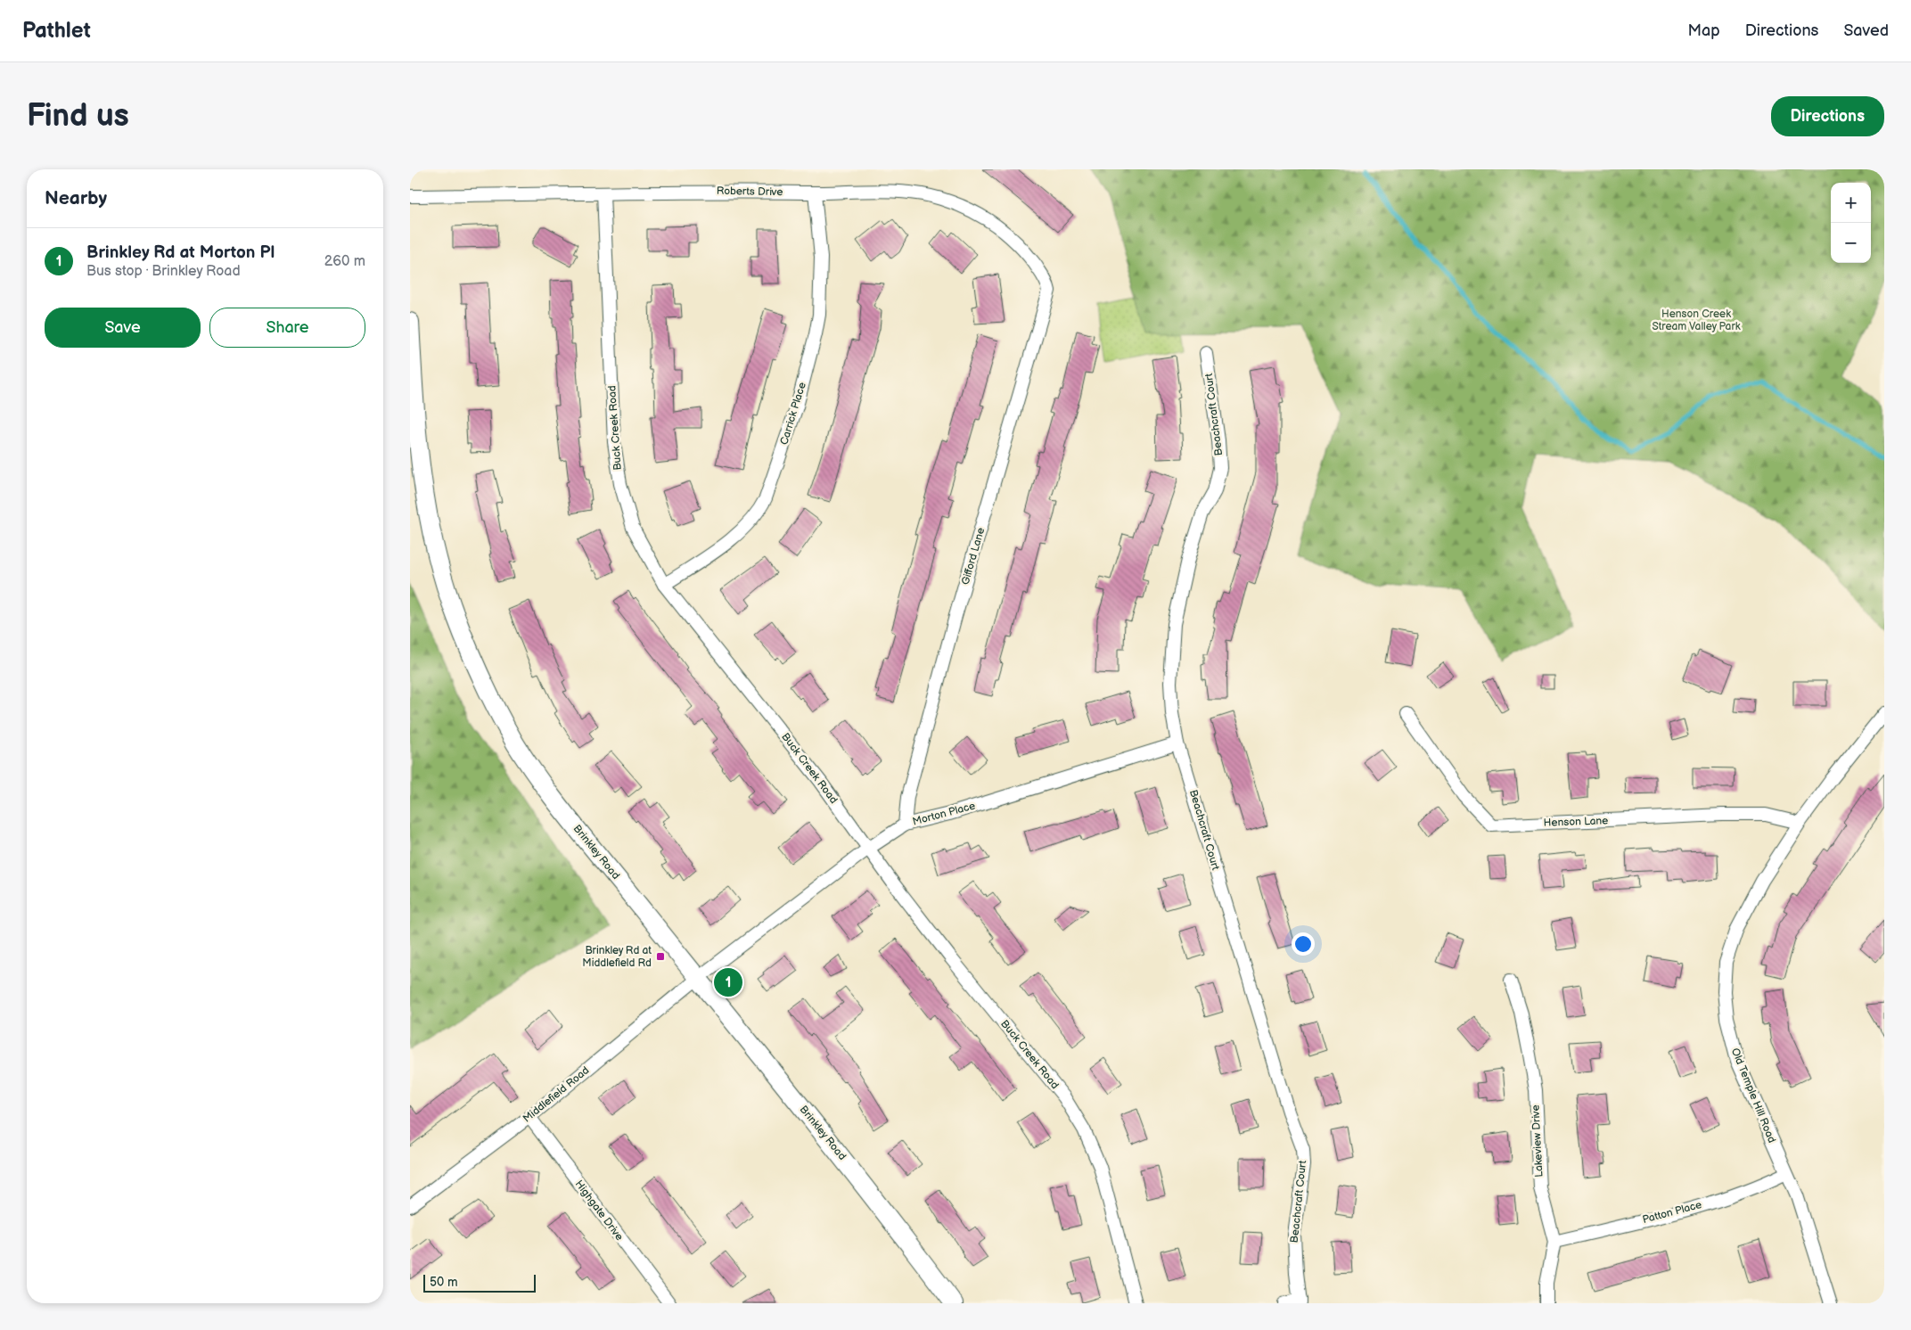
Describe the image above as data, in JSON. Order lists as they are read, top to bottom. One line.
{"streets":{"main road":["Brinkley Road"],"street":["Roberts Drive","Carrick Place","Beachcraft Court","Buck Creek Road","Gifford Lane","Morton Place","Henson Lane","Middlefield Road","Old Temple Hill Road","Lakeview Drive","Highgate Drive","Patton Place"]},"crossings":[["Roberts Drive","Carrick Place"],["Roberts Drive","Buck Creek Road"],["Roberts Drive","Gifford Lane"],["Carrick Place","Buck Creek Road"],["Beachcraft Court","Morton Place"],["Buck Creek Road","Morton Place"],["Gifford Lane","Morton Place"],["Morton Place","Brinkley Road"],["Morton Place","Middlefield Road"],["Henson Lane","Old Temple Hill Road"],["Brinkley Road","Middlefield Road"],["Middlefield Road","Highgate Drive"],["Old Temple Hill Road","Patton Place"],["Lakeview Drive","Patton Place"]],"parks":["Henson Creek Stream Valley Park"],"places":{"transit":["Brinkley Rd at Middlefield Rd"]},"scale_bar":"50 m","page":{"header":"Pathlet","nav":["Map","Directions","Saved"],"buttons":["Directions",["Save","Share"]],"title":"Find us","heading":"Nearby","map_buttons":["+","−"],"list":[{"mark":"1","name":"Brinkley Rd at Morton Pl","note":"Bus stop · Brinkley Road","value":"260 m"}],"pins":"1","scale":"50 m"}}
